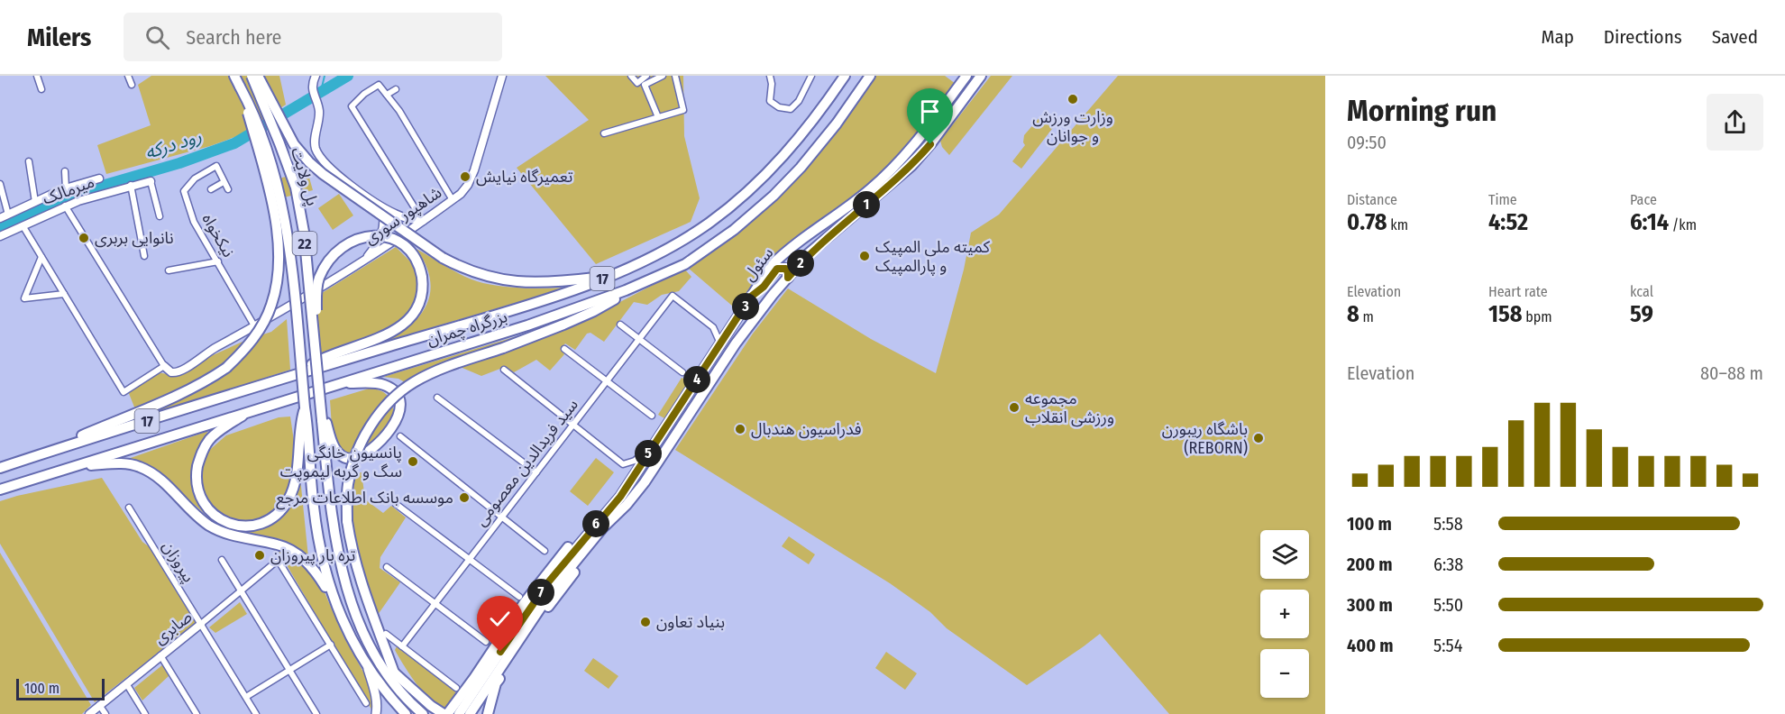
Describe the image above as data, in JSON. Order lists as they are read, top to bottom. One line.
{"streets":{"main road":["پل ولایت","22","سئول","17","بزرگراه چمران"],"street":["میرمالک","شاهپور سوری","نیکخواه","سید فریدالدین معصومی","پیروزان","صابری"]},"crossings":[["پل ولایت","22"],["شاهپور سوری","نیکخواه"],["سئول","سید فریدالدین معصومی"],["پیروزان","صابری"]],"water":["رود درکه"],"places":["وزارت ورزش و جوانان","تعمیرگاه نیایش","نانوایی بربری","کمیته ملی المپیک و پارالمپیک","مجموعه ورزشی انقلاب","فدراسیون هندبال","باشگاه ریبورن (REBORN)","پانسیون خانگی سگ و گربه لیموپت","موسسه بانک اطلاعات مرجع","تره بار پیروزان","بنیاد تعاون"],"scale_bar":"100 m","page":{"header":"Milers","search":"Search here","nav":["Map","Directions","Saved"],"heading":["Morning run","09:50"],"stats":[["Distance","0.78 km"],["Time","4:52"],["Pace","6:14 /km"],["Elevation","8 m"],["Heart rate","158 bpm"],["kcal","59"]],"pins":["1","2","3","4","5","6","7"],"chart":["Elevation","80–88 m"],"list":[{"name":"100 m","note":"5:58"},{"name":"200 m","note":"6:38"},{"name":"300 m","note":"5:50"},{"name":"400 m","note":"5:54"}],"map_buttons":["+","−"],"scale":"100 m"}}
